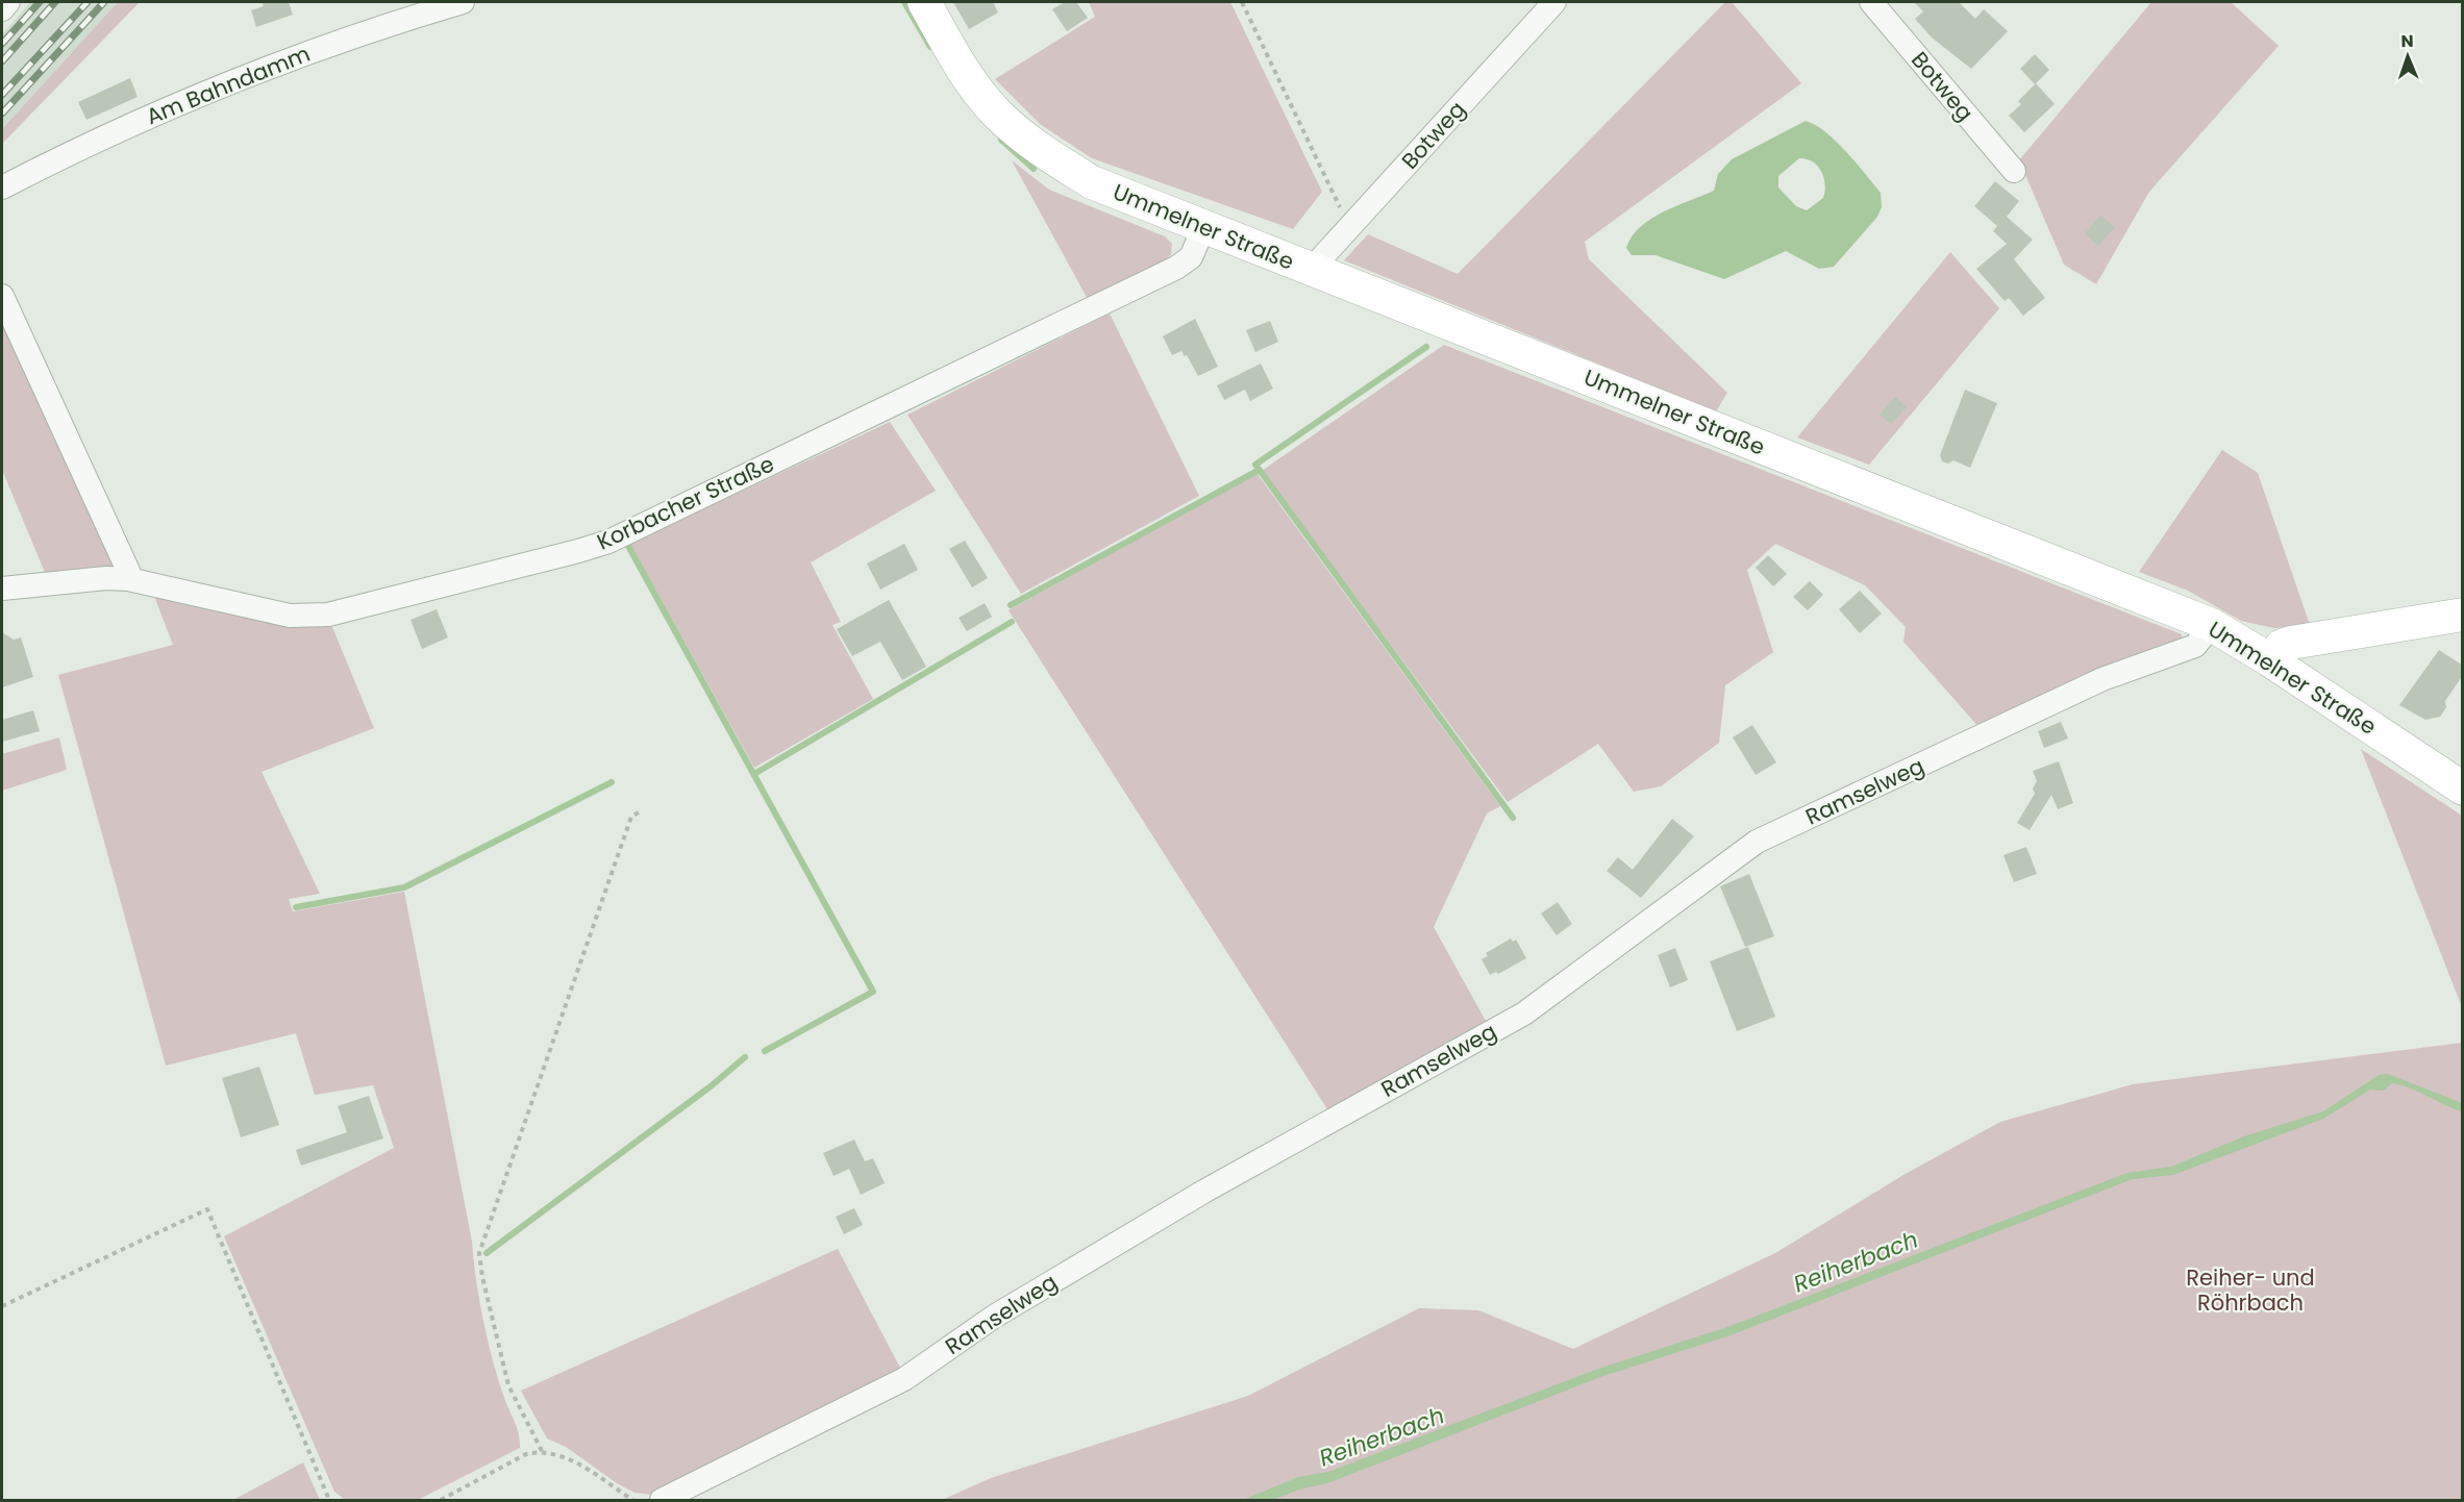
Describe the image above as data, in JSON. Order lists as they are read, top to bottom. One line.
{"streets":{"main road":["Ummelner Straße"],"street":["Am Bahndamm","Botweg","Korbacher Straße","Ramselweg"]},"crossings":[["Botweg","Ummelner Straße"],["Ummelner Straße","Korbacher Straße"],["Ummelner Straße","Ramselweg"]],"water":["Reiherbach"],"parks":["Reiher- und Röhrbach"],"north":"top"}
